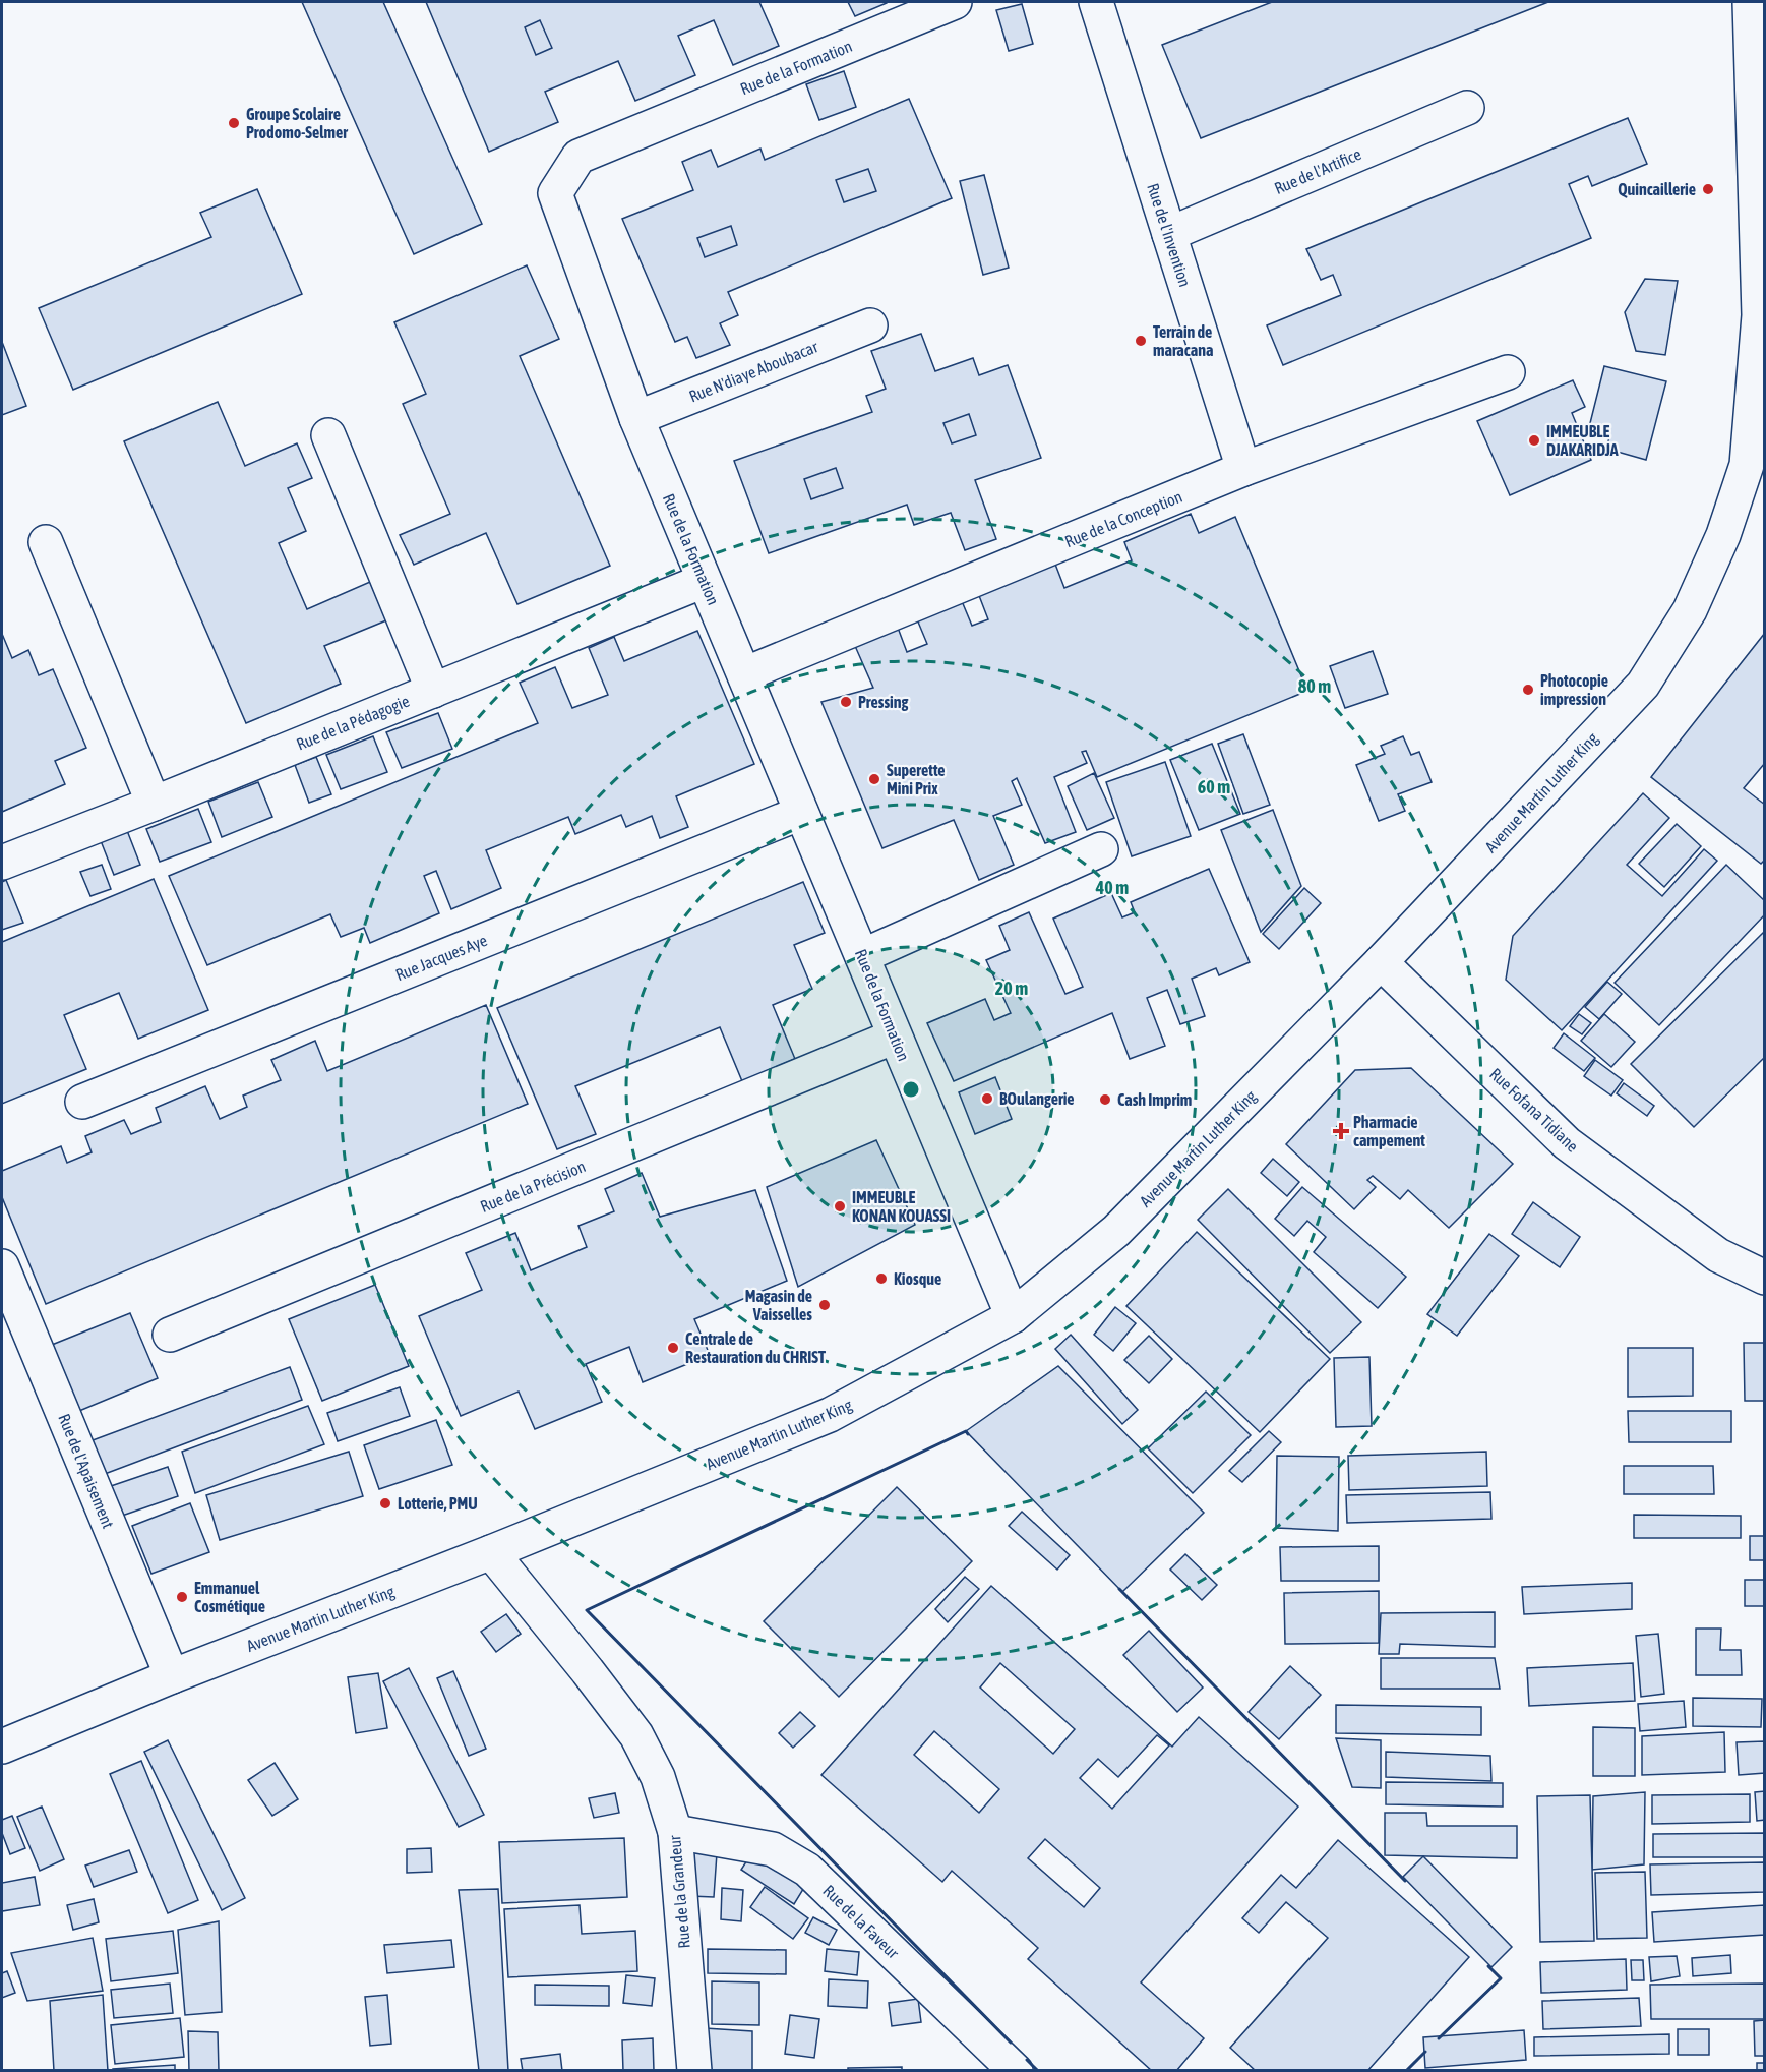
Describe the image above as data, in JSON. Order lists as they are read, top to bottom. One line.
{"streets":{"street":["Rue de la Formation","Rue de l'Artifice","Rue de l'Invention","Rue N'diaye Aboubacar","Rue de la Conception","Rue de la Pédagogie","Avenue Martin Luther King","Rue Jacques Aye","Rue Fofana Tidiane","Rue de la Précision","Rue de l'Apaisement","Rue de la Grandeur","Rue de la Faveur"]},"crossings":[["Rue de la Formation","Rue N'diaye Aboubacar"],["Rue de la Formation","Rue de la Conception"],["Rue de la Formation","Rue de la Pédagogie"],["Rue de la Formation","Avenue Martin Luther King"],["Rue de la Formation","Rue Jacques Aye"],["Rue de la Formation","Rue de la Précision"],["Rue de l'Artifice","Rue de l'Invention"],["Rue de l'Invention","Rue de la Conception"],["Avenue Martin Luther King","Rue Fofana Tidiane"],["Avenue Martin Luther King","Rue de l'Apaisement"],["Avenue Martin Luther King","Rue de la Grandeur"],["Rue de la Grandeur","Rue de la Faveur"]],"places":{"other":["Groupe Scolaire Prodomo-Selmer","Quincaillerie","Terrain de maracana","IMMEUBLE DJAKARIDJA","Photocopie impression","Pressing","Superette Mini Prix","BOulangerie","Cash Imprim","IMMEUBLE KONAN KOUASSI","Kiosque","Magasin de Vaisselles","Centrale de Restauration du CHRIST","Lotterie, PMU","Emmanuel Cosmétique"],"health":["Pharmacie campement"]},"rings":["80 m","60 m","40 m","20 m"]}
